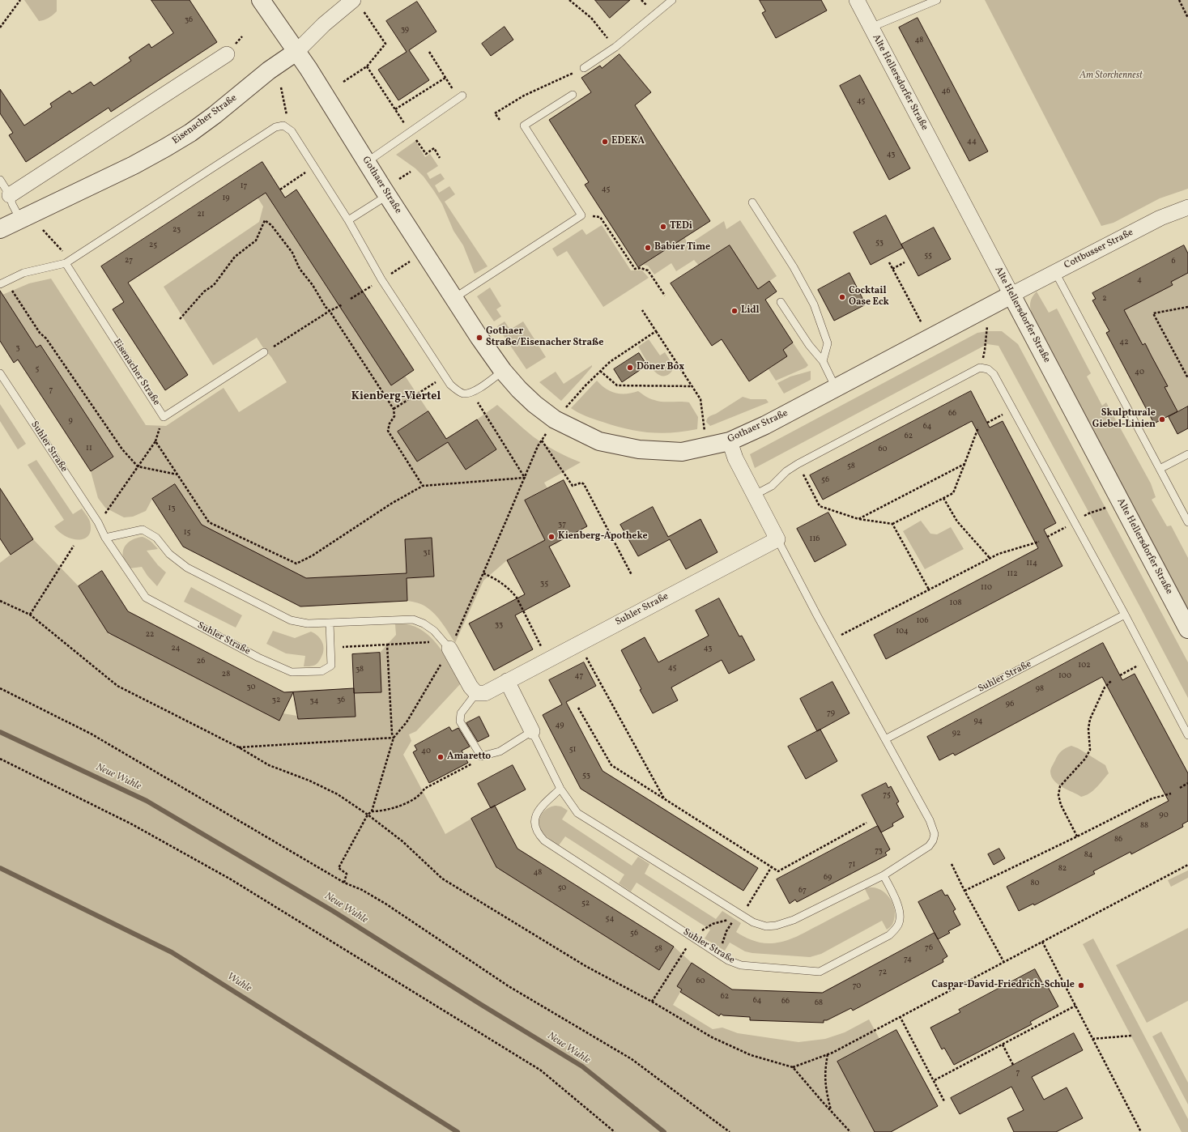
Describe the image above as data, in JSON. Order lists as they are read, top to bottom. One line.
{"streets":{"street":["Alte Hellersdorfer Straße","Eisenacher Straße","Gothaer Straße","Cottbusser Straße","Suhler Straße"]},"crossings":[["Alte Hellersdorfer Straße","Gothaer Straße"],["Alte Hellersdorfer Straße","Cottbusser Straße"],["Eisenacher Straße","Gothaer Straße"],["Gothaer Straße","Cottbusser Straße"]],"districts":["Kienberg-Viertel"],"water":["Neue Wuhle","Wuhle"],"parks":["Am Storchennest"],"places":["EDEKA","TEDi","Babier Time","Cocktail Oase Eck","Lidl","Gothaer Straße/Eisenacher Straße","Döner Box","Skulpturale Giebel-Linien","Kienberg-Apotheke","Amaretto","Caspar-David-Friedrich-Schule"],"house_numbers":["36","39","48","46","45","44","43","17","45","19","21","23","53","25","55","27","6","4","2","42","3","5","40","7","66","9","64","62","11","60","58","56","13","37","15","116","31","114","112","35","110","108","106","33","104","22","24","43","26","102","45","38","28","47","100","30","98","32","36","34","96","79","94","49","92","51","40","53","75","90","88","86","73","84","71","82","48","69","80","50","67","52","54","56","76","58","74","72","60","70","62","64","66","68","7"]}
